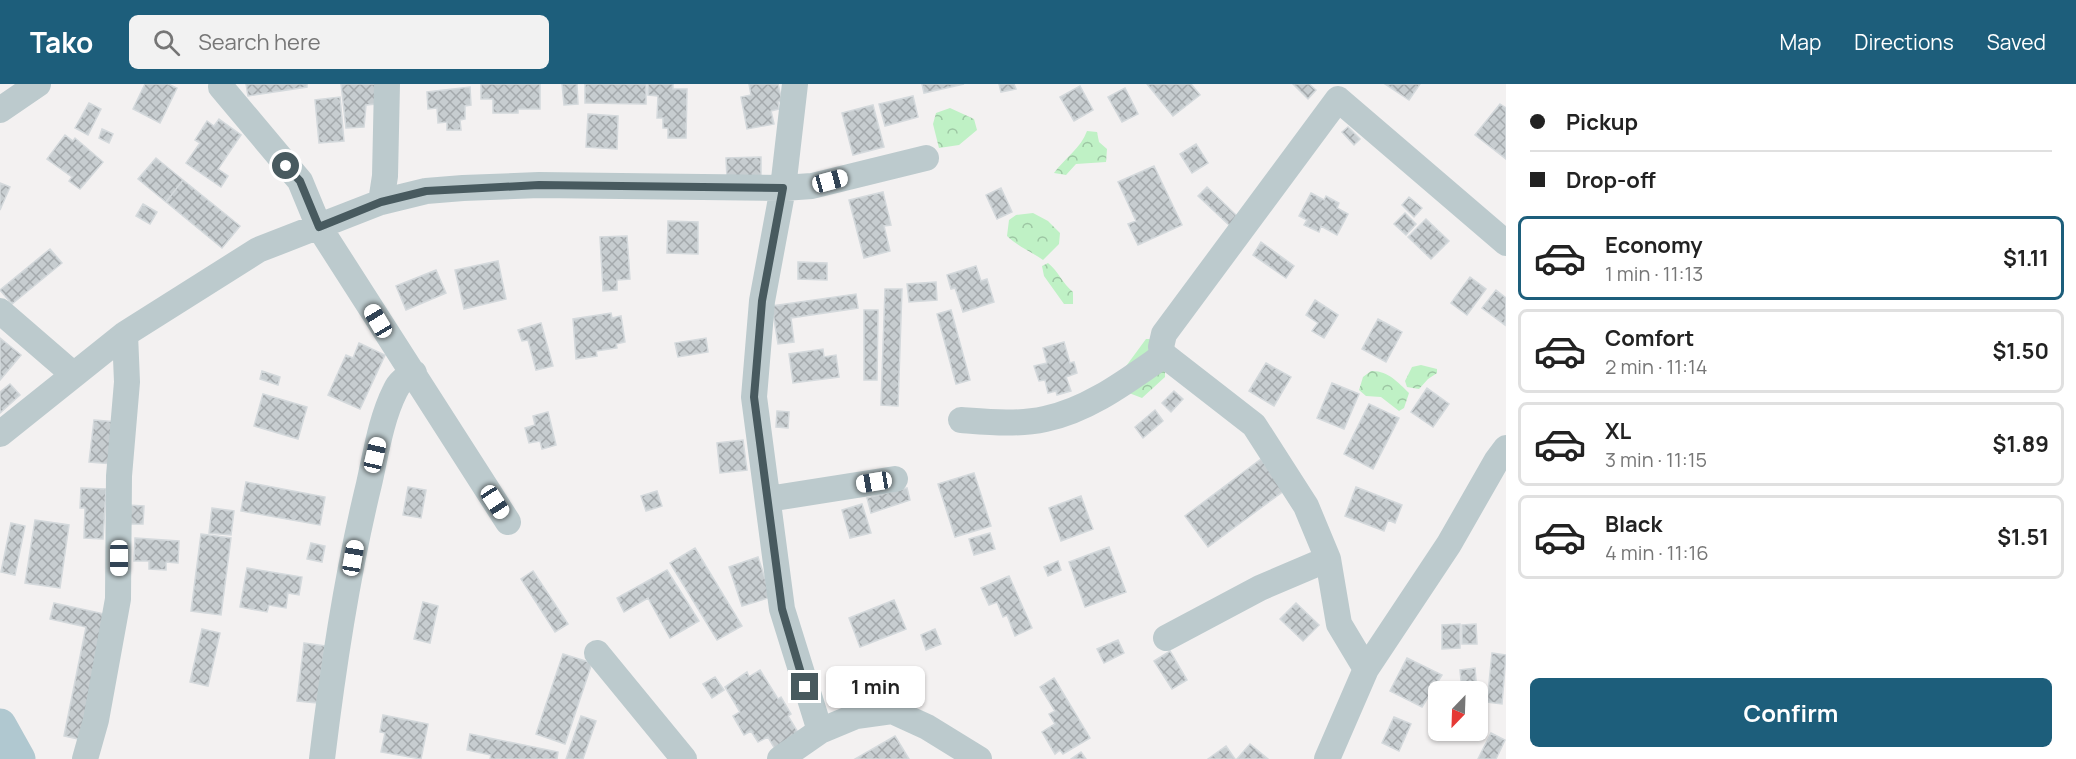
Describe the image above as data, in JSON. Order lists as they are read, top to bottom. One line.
{"north":"bottom left","page":{"header":"Tako","search":"Search here","nav":["Map","Directions","Saved"],"banner":["Pickup","Drop-off"],"list":[{"name":"Economy","note":"1 min · 11:13","value":"$1.11"},{"name":"Comfort","note":"2 min · 11:14","value":"$1.50"},{"name":"XL","note":"3 min · 11:15","value":"$1.89"},{"name":"Black","note":"4 min · 11:16","value":"$1.51"}],"bubble":"1 min","buttons":"Confirm"}}
